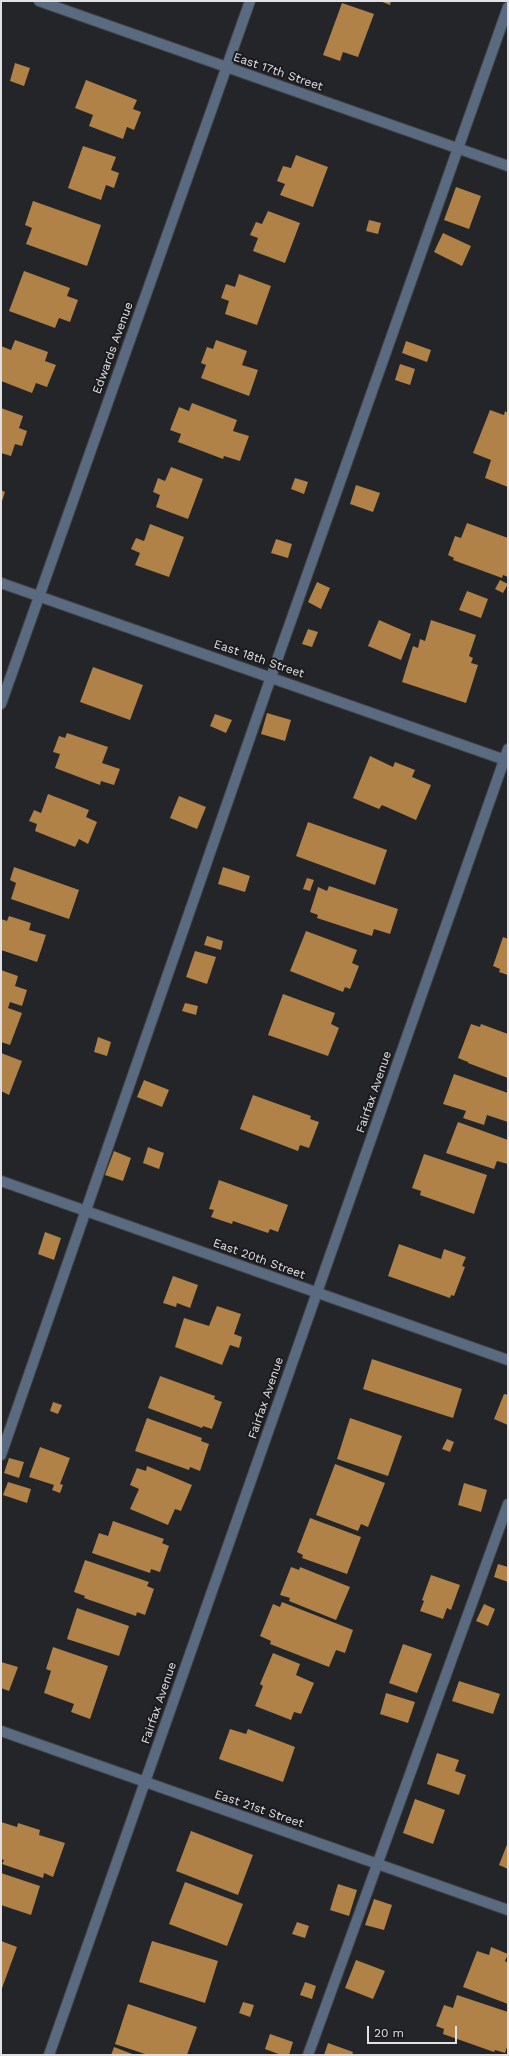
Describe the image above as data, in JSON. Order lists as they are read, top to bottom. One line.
{"streets":{"street":["East 17th Street","Edwards Avenue","East 18th Street","Fairfax Avenue","East 20th Street","East 21st Street"]},"crossings":[["East 17th Street","Edwards Avenue"],["Edwards Avenue","East 18th Street"],["East 18th Street","Fairfax Avenue"],["Fairfax Avenue","East 20th Street"],["Fairfax Avenue","East 21st Street"]],"scale_bar":"20 m"}
